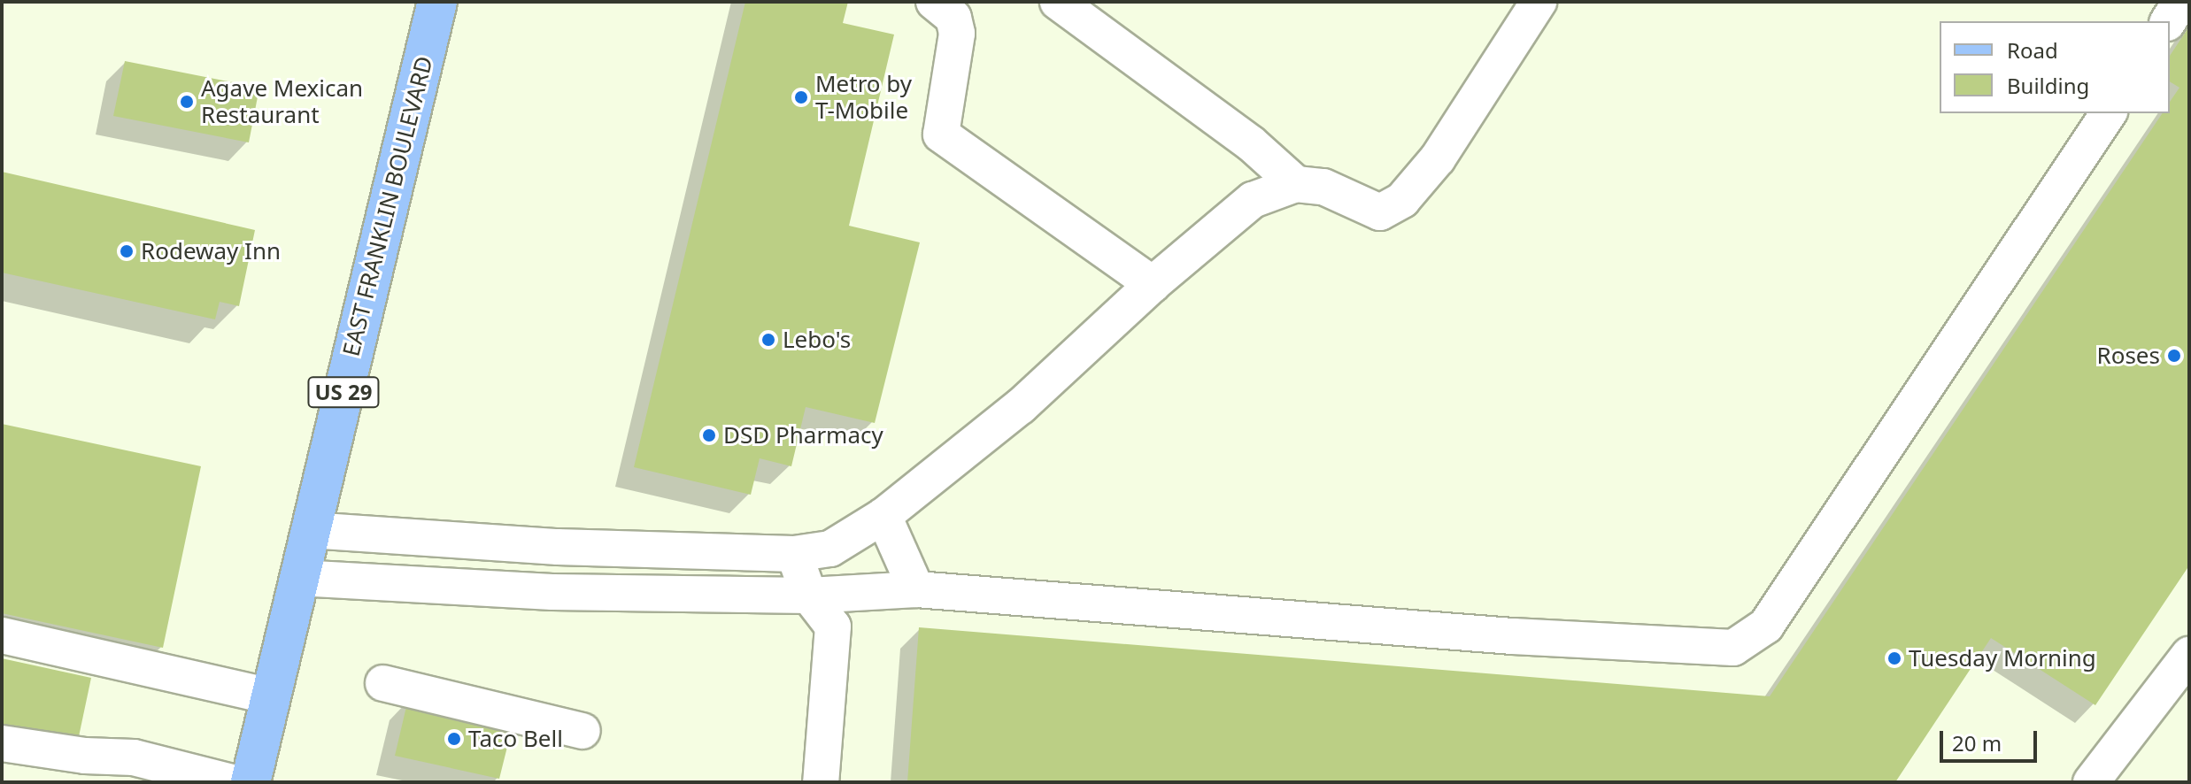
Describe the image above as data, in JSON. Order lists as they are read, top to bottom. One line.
{"streets":{"main road":["EAST FRANKLIN BOULEVARD","US 29"]},"places":["Metro by T-Mobile","Agave Mexican Restaurant","Rodeway Inn","Lebo's","Roses","DSD Pharmacy","Tuesday Morning","Taco Bell"],"legend":["Road","Building"],"scale_bar":"20 m"}
